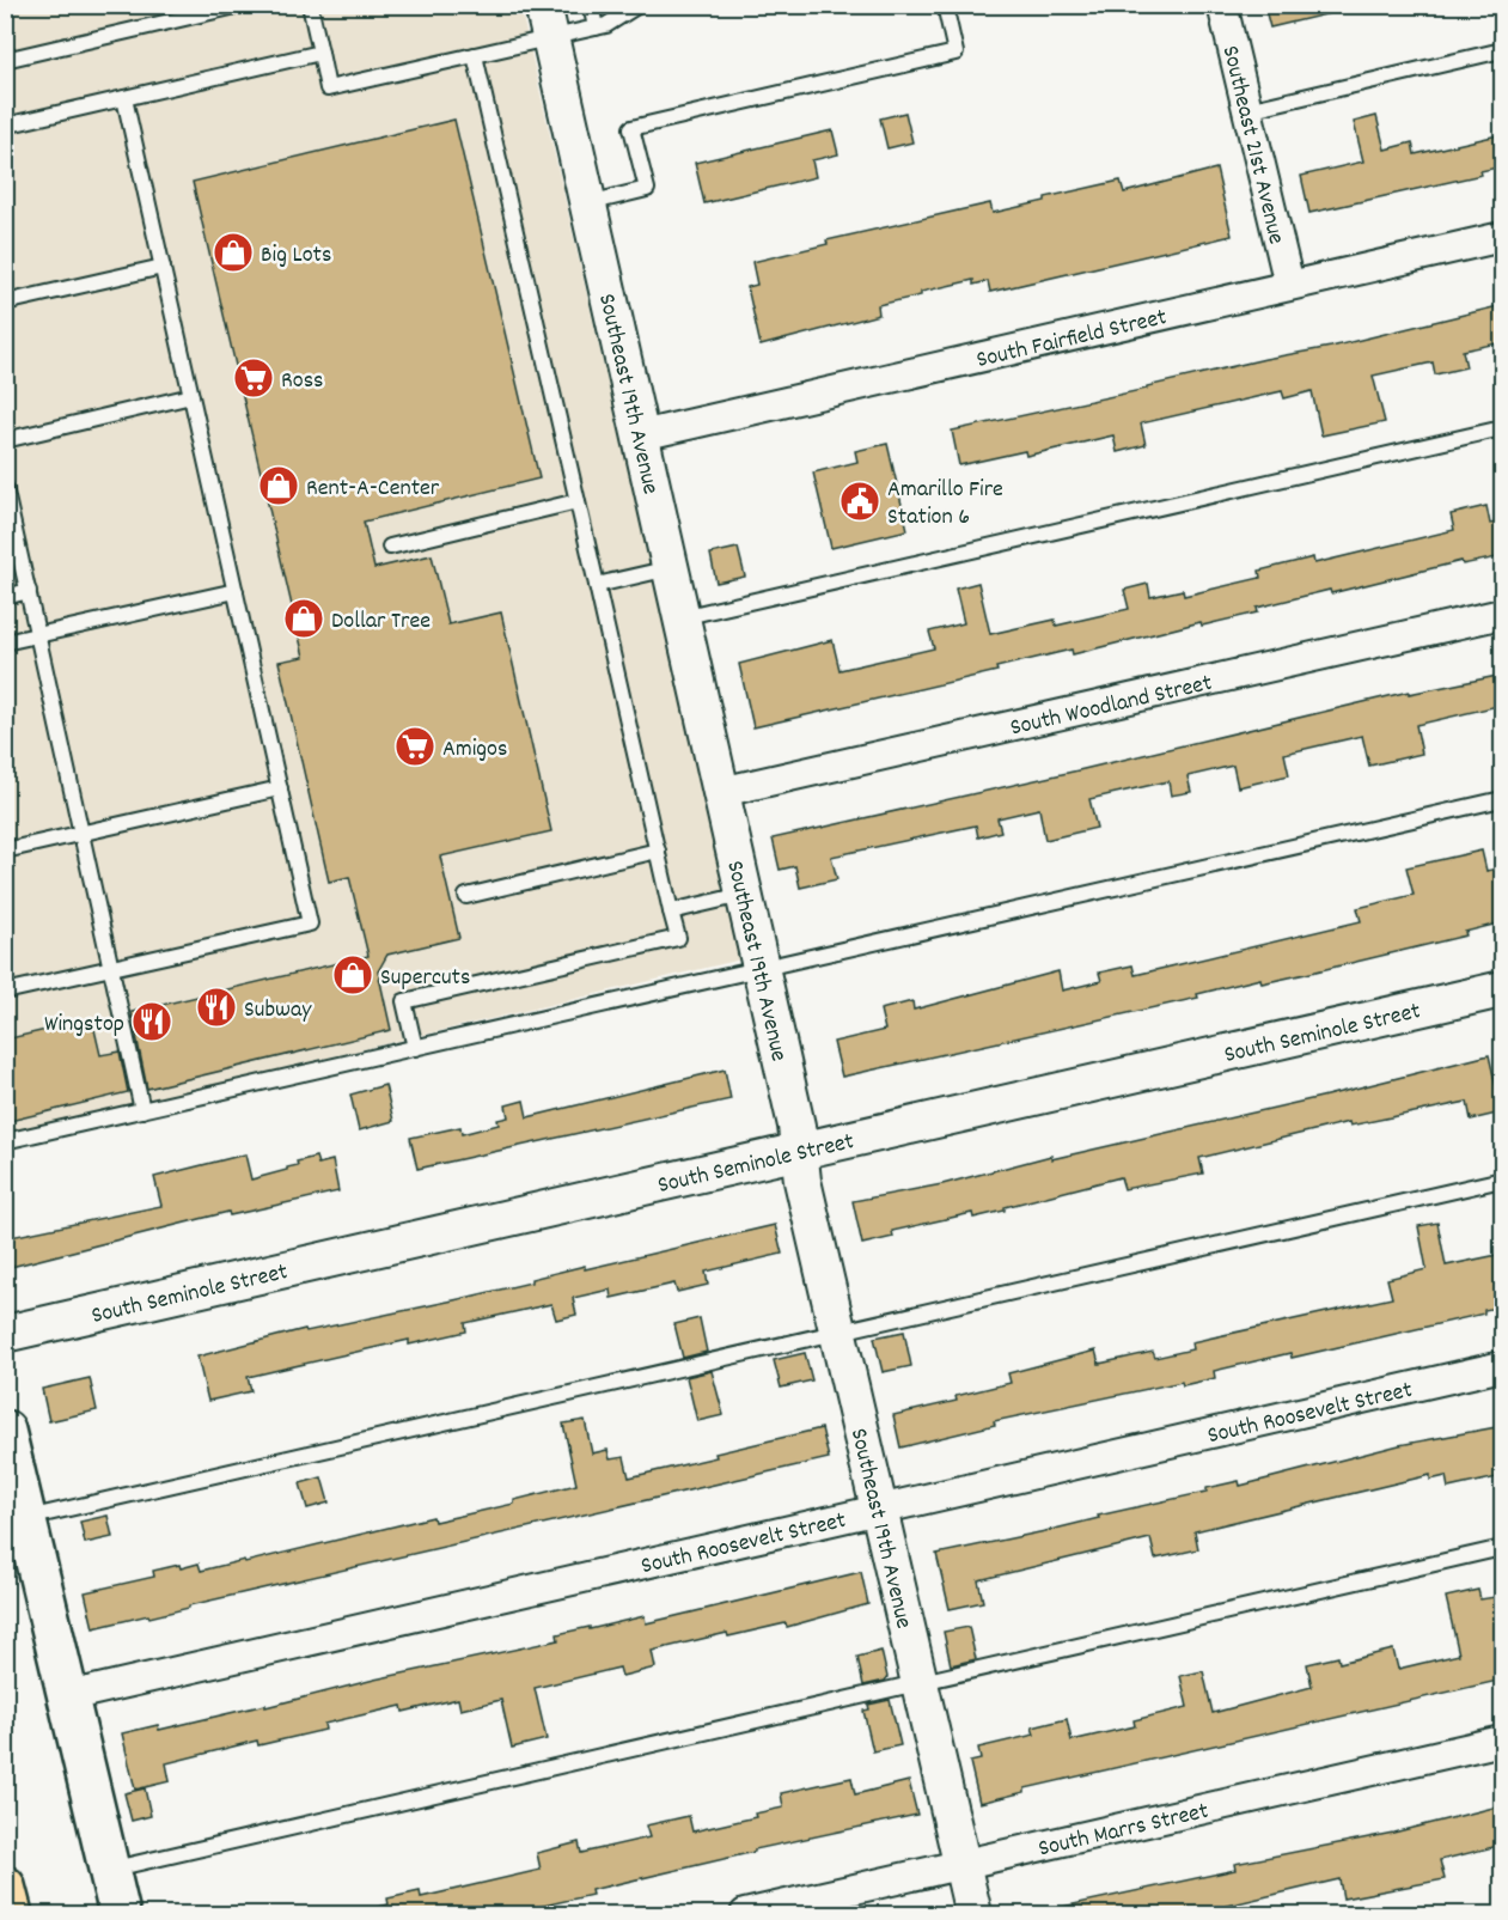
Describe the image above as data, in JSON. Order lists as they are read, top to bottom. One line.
{"streets":{"street":["Southeast 21st Avenue","South Fairfield Street","Southeast 19th Avenue","South Woodland Street","South Seminole Street","South Roosevelt Street","South Marrs Street"]},"crossings":[["Southeast 21st Avenue","South Fairfield Street"],["South Fairfield Street","Southeast 19th Avenue"],["Southeast 19th Avenue","South Woodland Street"],["Southeast 19th Avenue","South Seminole Street"],["Southeast 19th Avenue","South Roosevelt Street"],["Southeast 19th Avenue","South Marrs Street"]],"places":{"shop":["Big Lots","Rent-A-Center","Dollar Tree","Supercuts"],"supermarket":["Ross","Amigos"],"public building":["Amarillo Fire Station 6"],"restaurant":["Subway","Wingstop"]}}
